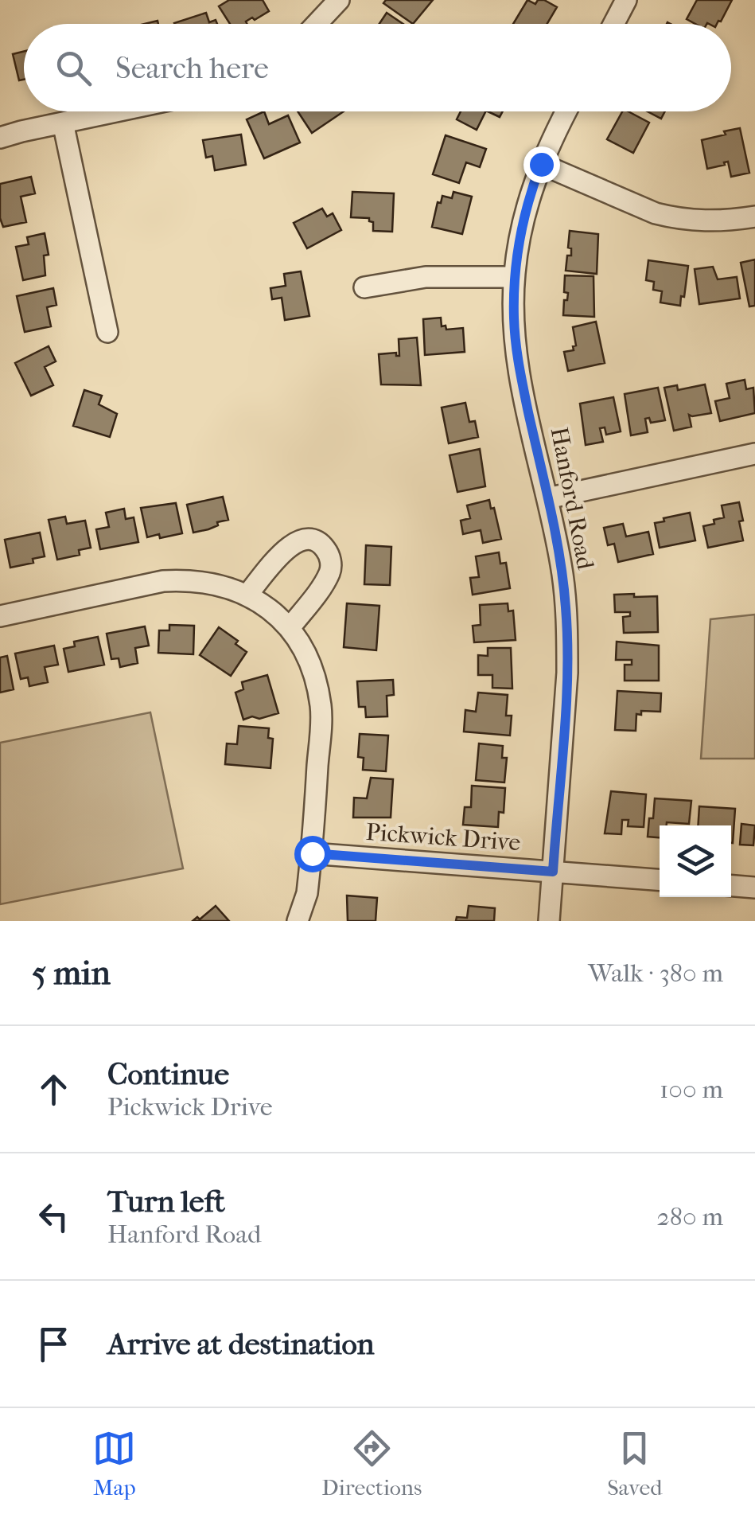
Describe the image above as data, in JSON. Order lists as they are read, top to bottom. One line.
{"streets":{"street":["Hanford Road","Pickwick Drive"]},"crossings":[["Hanford Road","Pickwick Drive"]],"page":{"search":"Search here","heading":["5 min","Walk · 380 m"],"list":[["Continue","Pickwick Drive","100 m"],["Turn left","Hanford Road","280 m"],"Arrive at destination"],"nav":["Map","Directions","Saved"]}}
